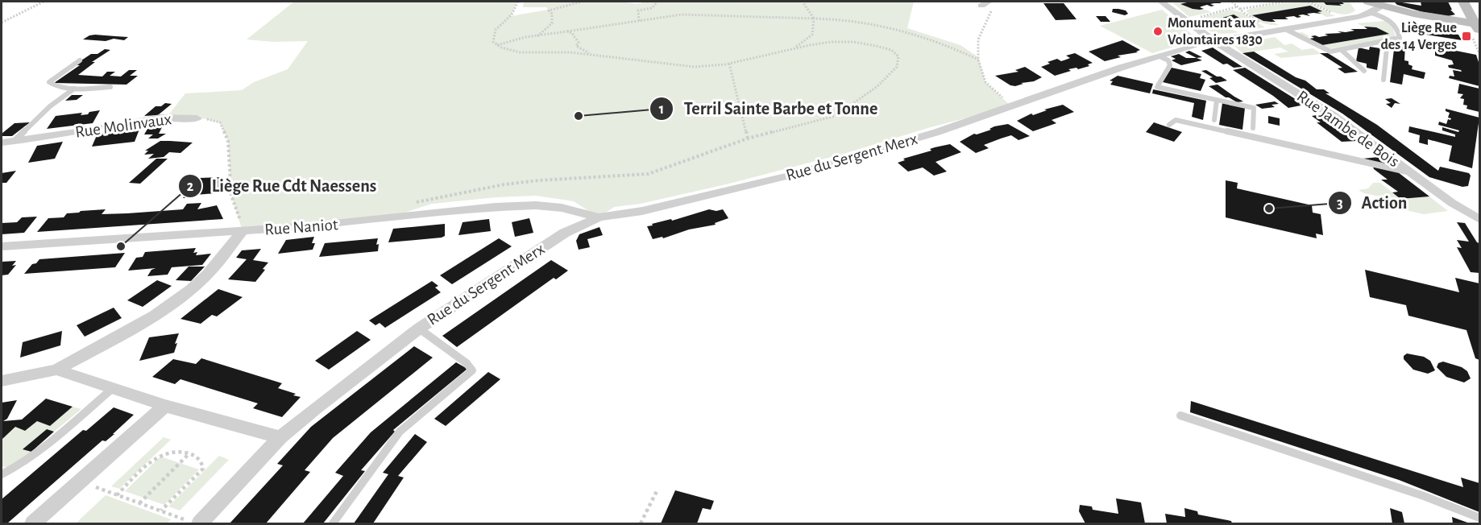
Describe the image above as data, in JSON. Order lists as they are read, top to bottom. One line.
{"streets":{"street":["Rue Molinvaux","Rue Jambe de Bois","Rue du Sergent Merx","Rue Naniot"]},"crossings":[["Rue Molinvaux","Rue Naniot"],["Rue Jambe de Bois","Rue du Sergent Merx"],["Rue du Sergent Merx","Rue Naniot"]],"places":{"other":["Monument aux Volontaires 1830","Terril Sainte Barbe et Tonne","Action","Liège Rue Cdt Naessens"],"transit":["Liège Rue des 14 Verges"]}}
